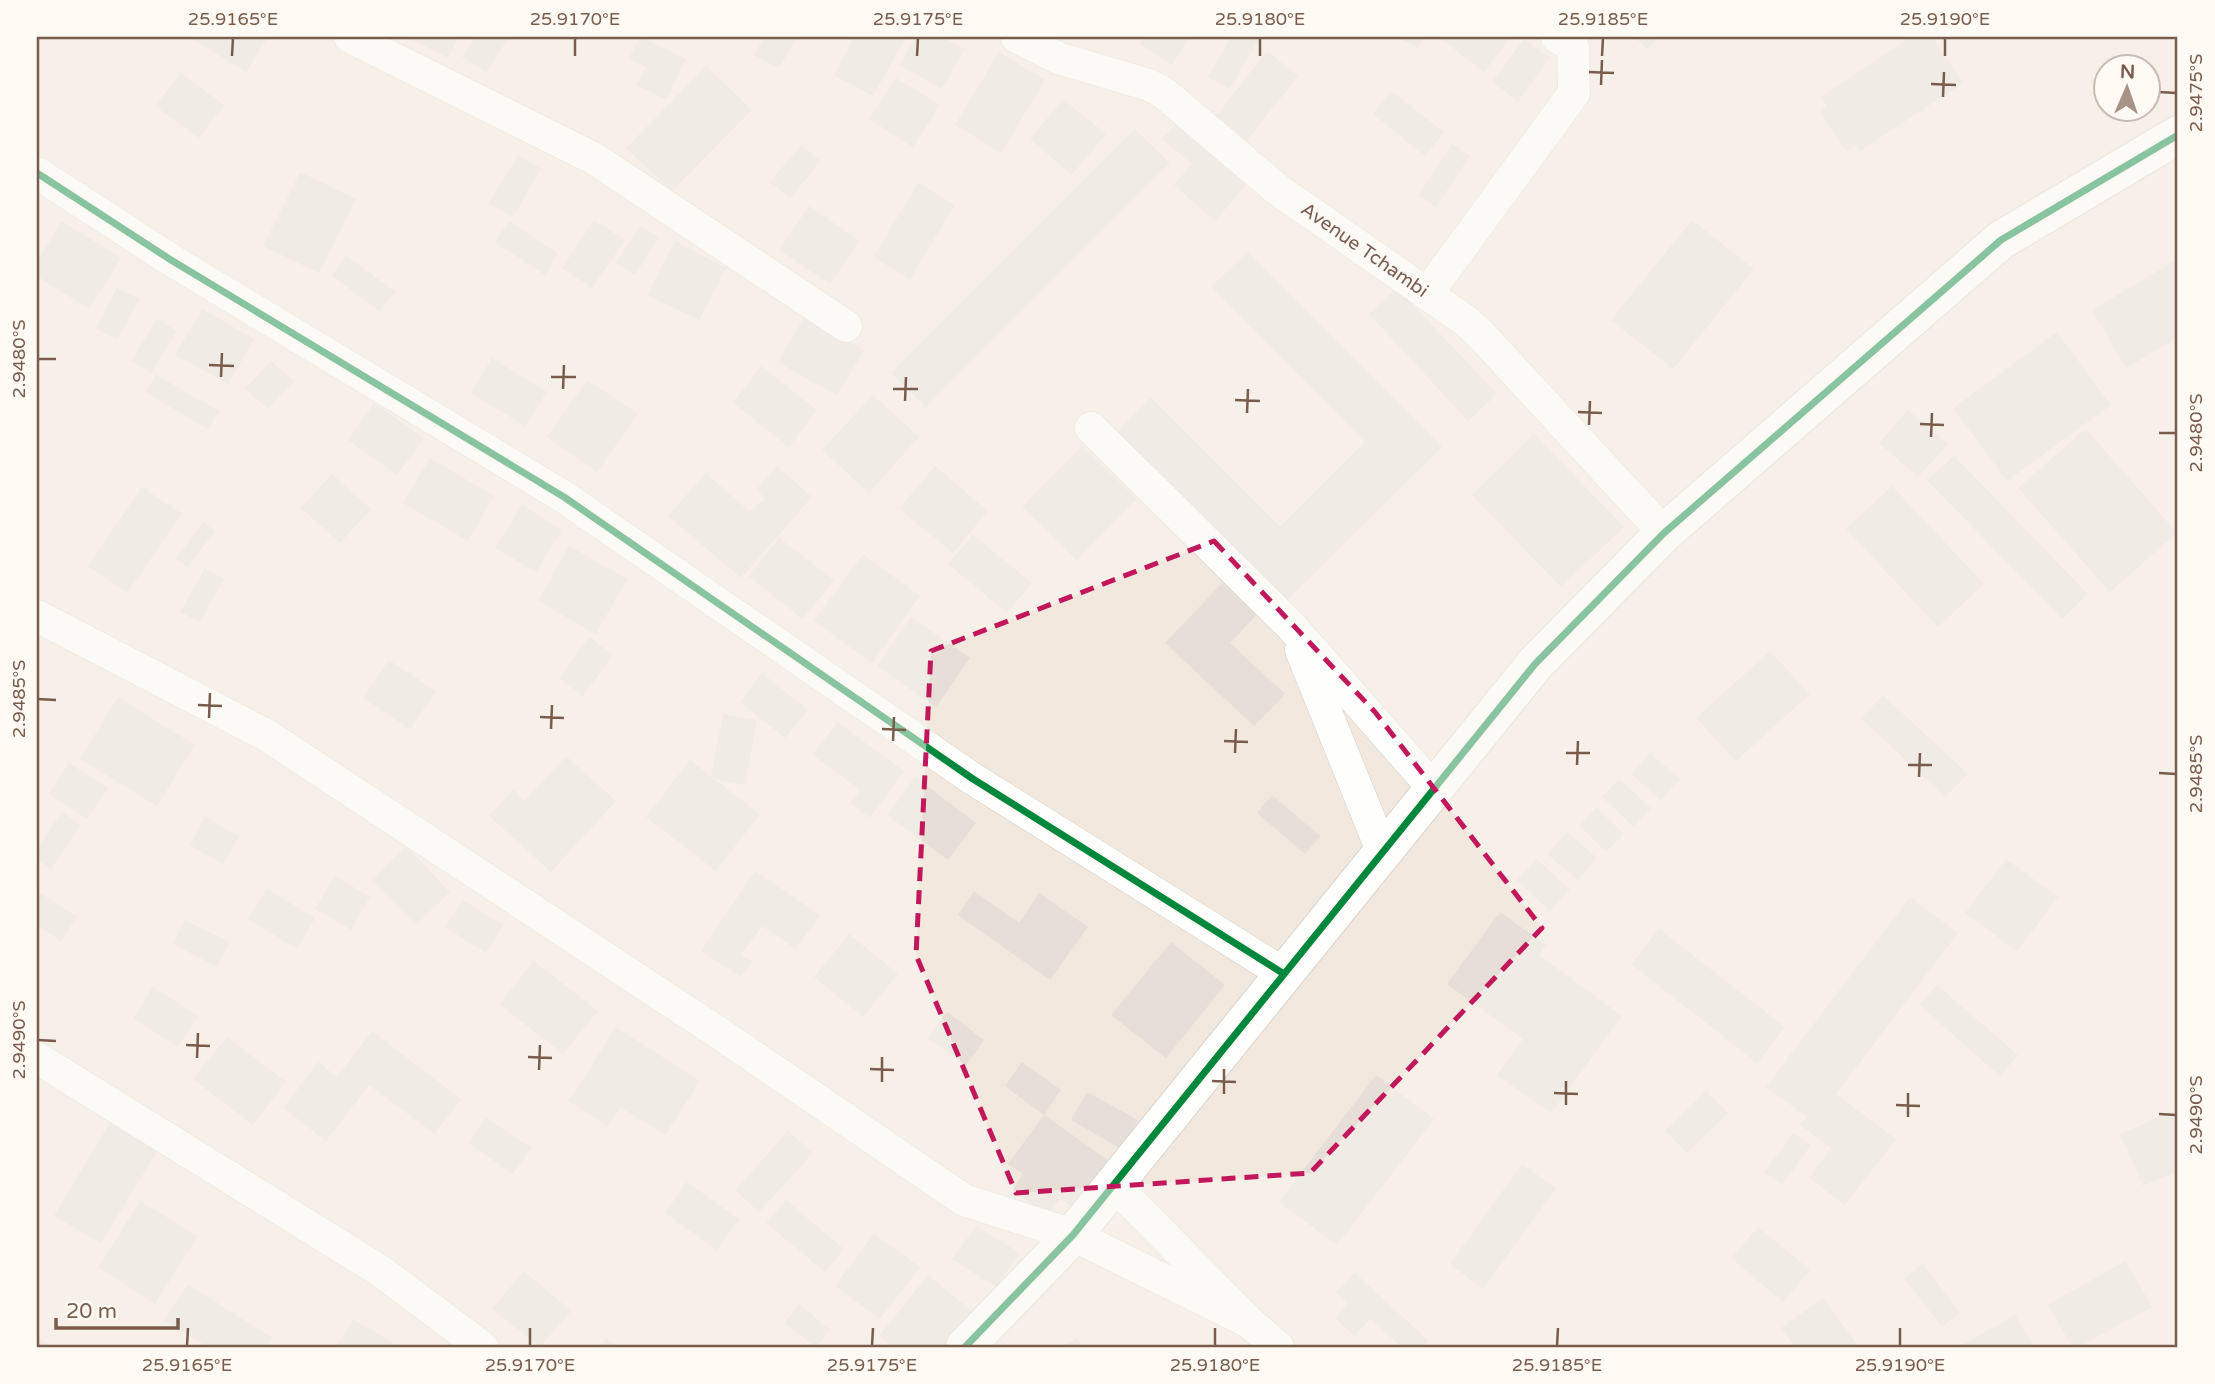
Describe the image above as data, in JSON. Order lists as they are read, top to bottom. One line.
{"streets":{"street":["Avenue Tchambi"]},"scale_bar":"20 m","north":"top","coordinates":["25.9165°E","25.9170°E","25.9175°E","25.9180°E","25.9185°E","25.9190°E","2.9475°S","2.9480°S","2.9485°S","2.9490°S"]}
